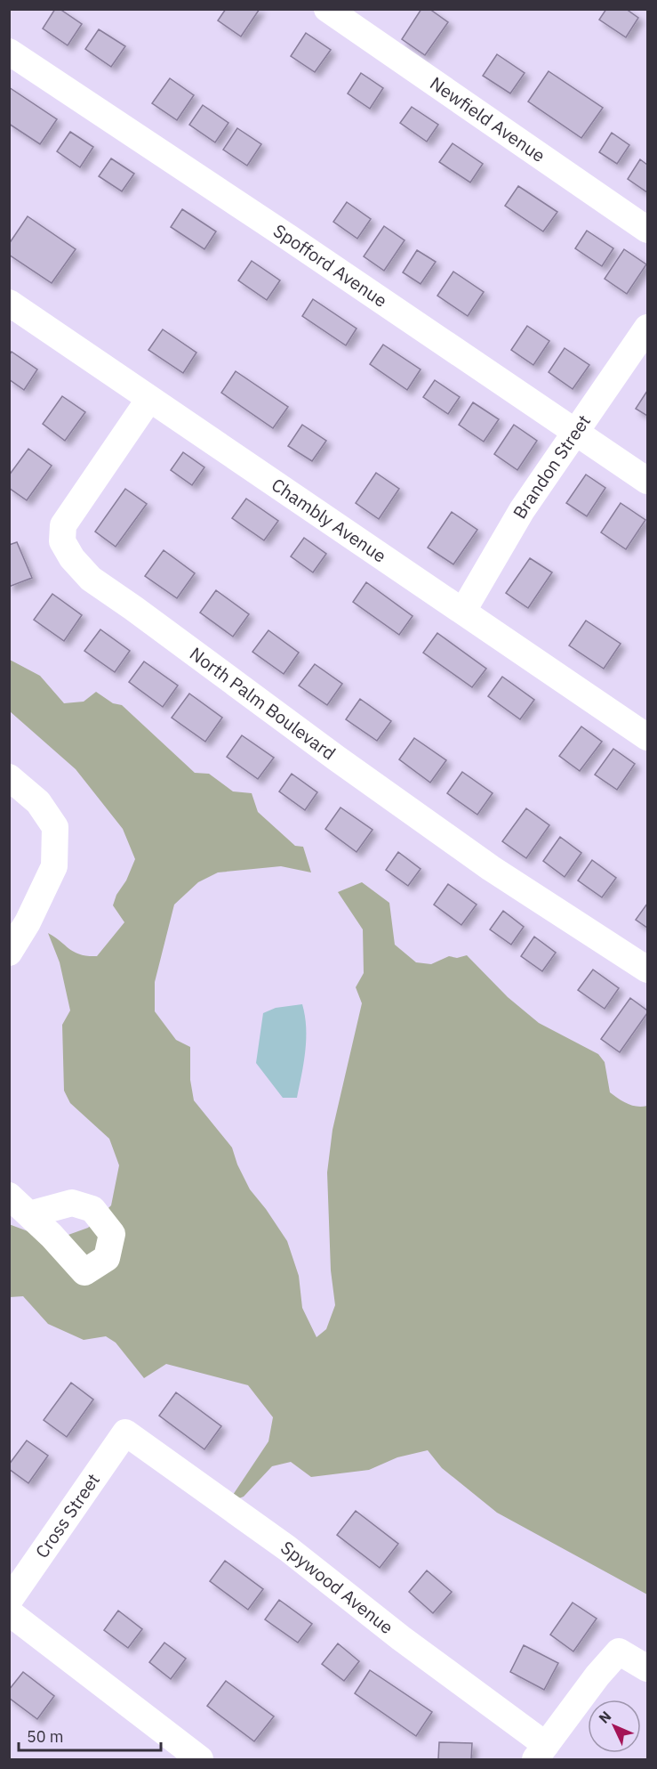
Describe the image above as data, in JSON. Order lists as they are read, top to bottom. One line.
{"streets":{"street":["Newfield Avenue","Spofford Avenue","Brandon Street","Chambly Avenue","North Palm Boulevard","Cross Street","Spywood Avenue"]},"crossings":[["Spofford Avenue","Brandon Street"],["Brandon Street","Chambly Avenue"],["Chambly Avenue","North Palm Boulevard"],["Cross Street","Spywood Avenue"]],"scale_bar":"50 m","north":"top left"}
